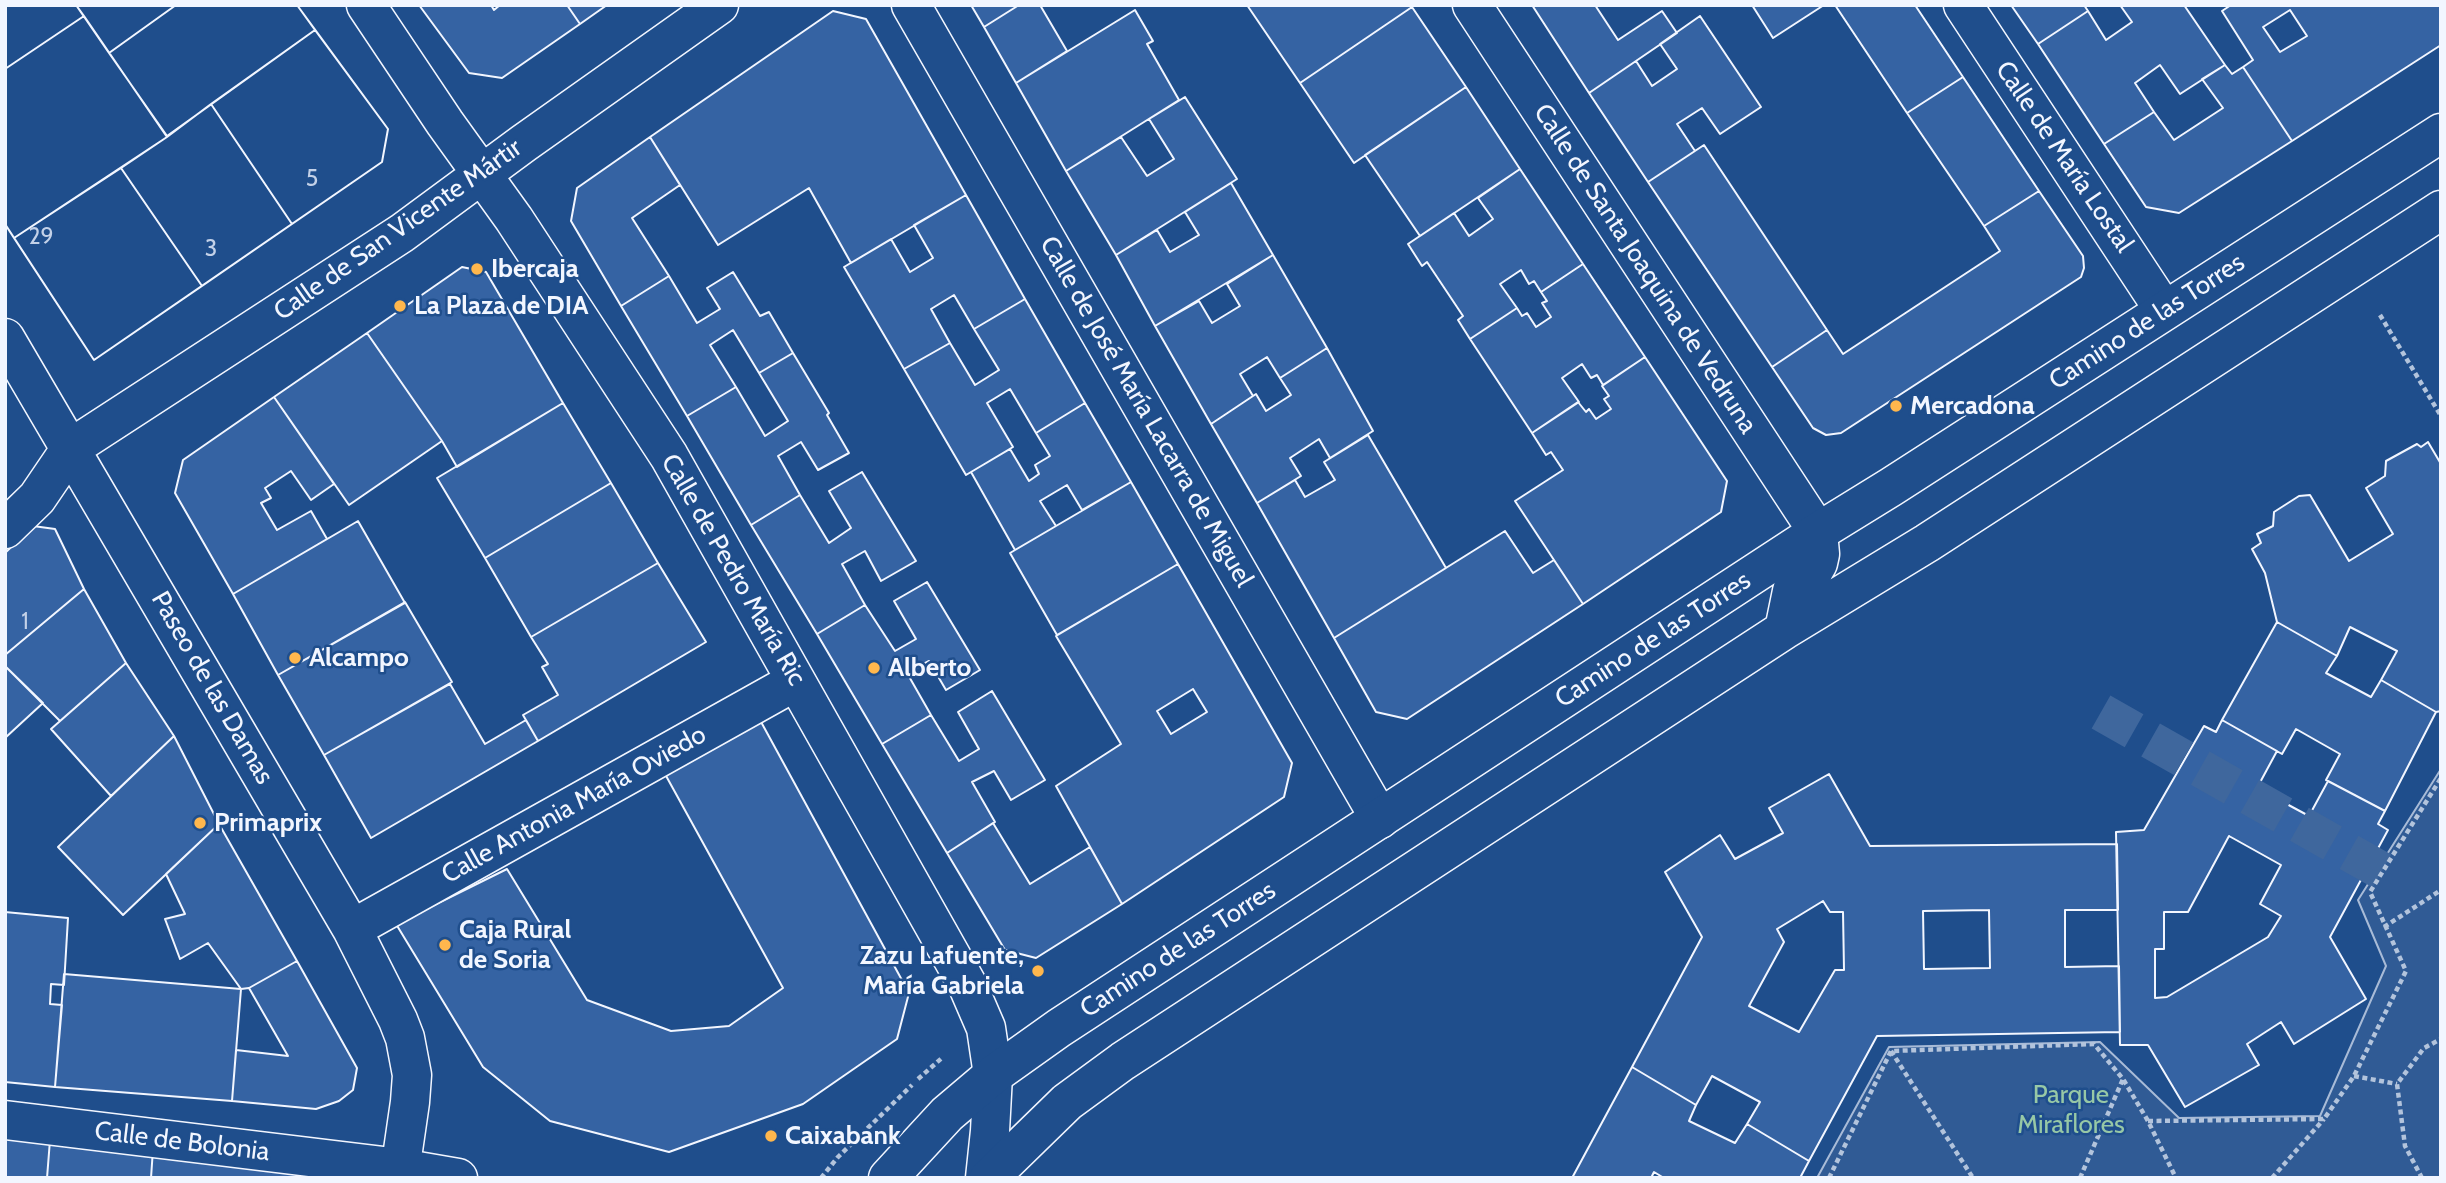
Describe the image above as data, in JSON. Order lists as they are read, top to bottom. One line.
{"streets":{"street":["Calle de María Lostal","Calle de San Vicente Mártir","Calle de Santa Joaquina de Vedruna","Camino de las Torres","Calle de José María Lacarra de Miguel","Calle de Pedro María Ric","Paseo de las Damas","Calle Antonia María Oviedo","Calle de Bolonia"]},"crossings":[["Calle de María Lostal","Camino de las Torres"],["Calle de San Vicente Mártir","Calle de Pedro María Ric"],["Calle de San Vicente Mártir","Paseo de las Damas"],["Calle de Santa Joaquina de Vedruna","Camino de las Torres"],["Camino de las Torres","Calle de José María Lacarra de Miguel"],["Camino de las Torres","Calle de Pedro María Ric"],["Calle de Pedro María Ric","Calle Antonia María Oviedo"],["Paseo de las Damas","Calle Antonia María Oviedo"],["Paseo de las Damas","Calle de Bolonia"]],"parks":["Parque Miraflores"],"places":["Ibercaja","La Plaza de DIA","Mercadona","Alcampo","Alberto","Primaprix","Caja Rural de Soria","Zazu Lafuente, María Gabriela","Caixabank"],"house_numbers":["5","29","3","1"]}
